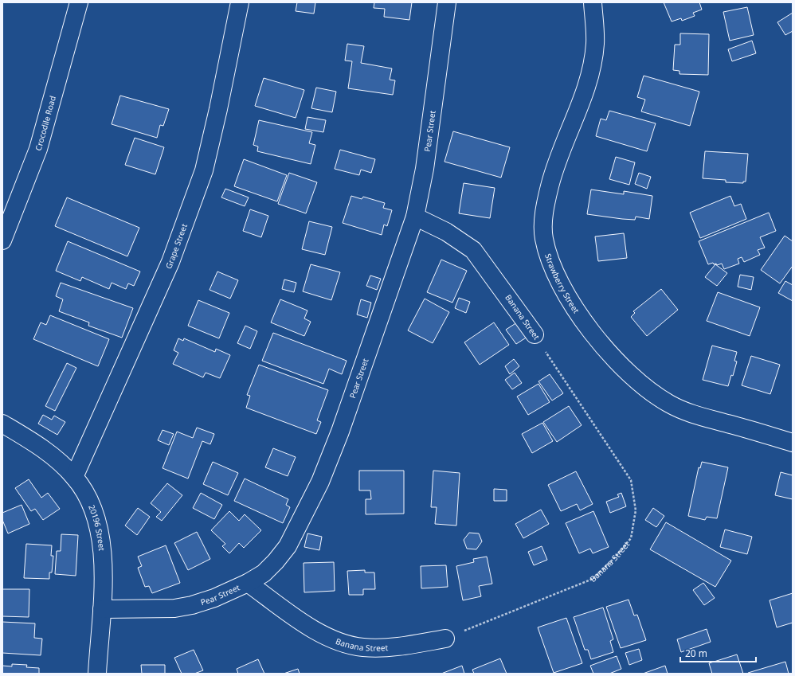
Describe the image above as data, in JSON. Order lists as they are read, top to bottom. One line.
{"streets":{"street":["Crocodile Road","Pear Street","Grape Street","Strawberry Street","Banana Street","20196 Street"]},"crossings":[["Pear Street","Banana Street"],["Pear Street","20196 Street"],["Grape Street","20196 Street"]],"scale_bar":"20 m"}
